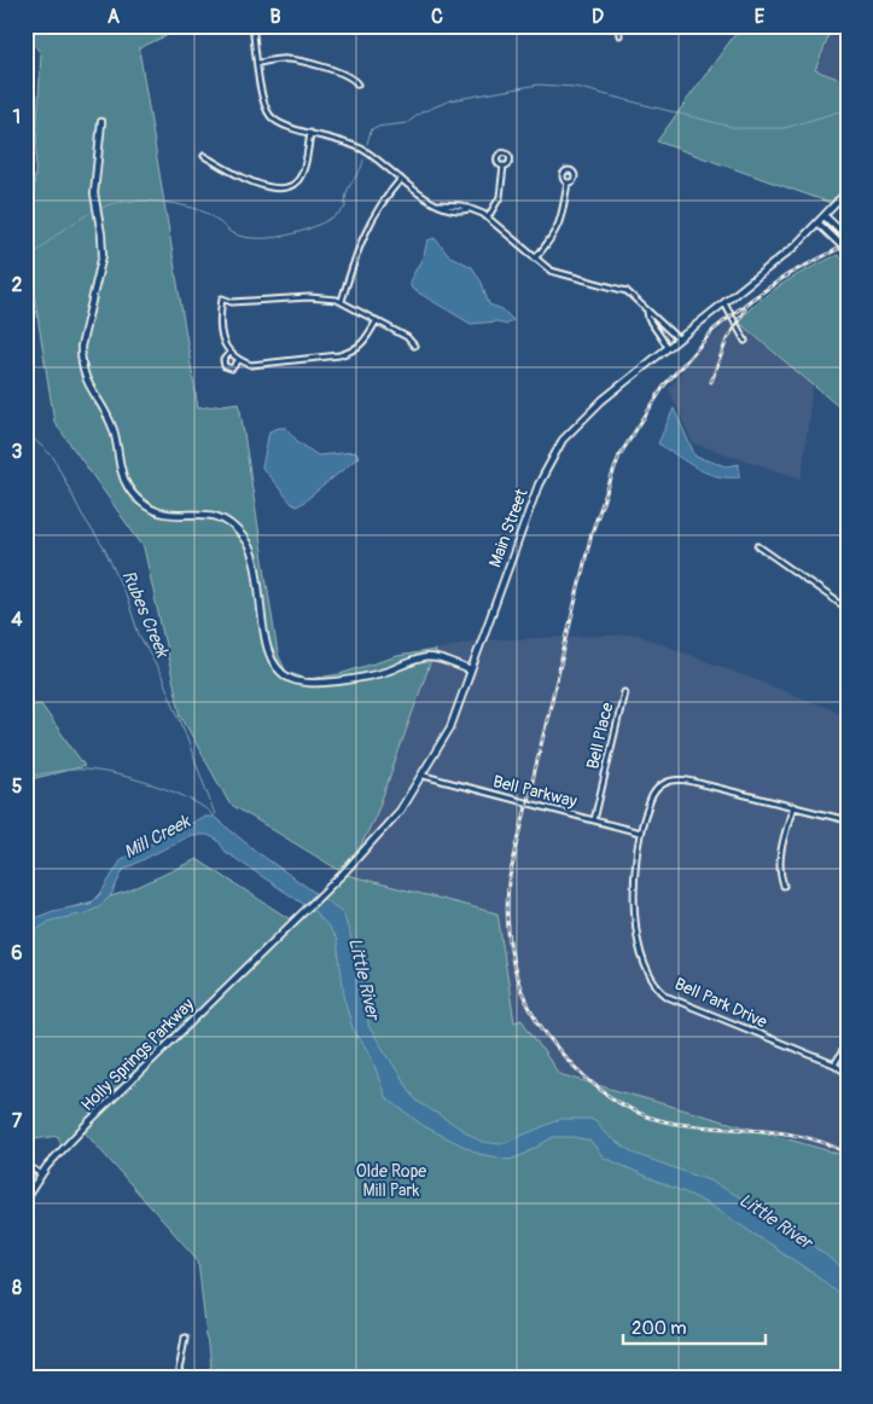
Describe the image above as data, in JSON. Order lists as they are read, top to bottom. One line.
{"streets":{"main road":["Main Street","Holly Springs Parkway"],"street":["Bell Place","Bell Parkway","Bell Park Drive"]},"crossings":[["Main Street","Bell Parkway"],["Main Street","Holly Springs Parkway"],["Bell Place","Bell Parkway"],["Bell Parkway","Bell Park Drive"]],"water":["Rubes Creek","Mill Creek","Little River"],"parks":["Olde Rope Mill Park"],"scale_bar":"200 m","grid":{"columns":["A","B","C","D","E"],"rows":["1","2","3","4","5","6","7","8"]}}
